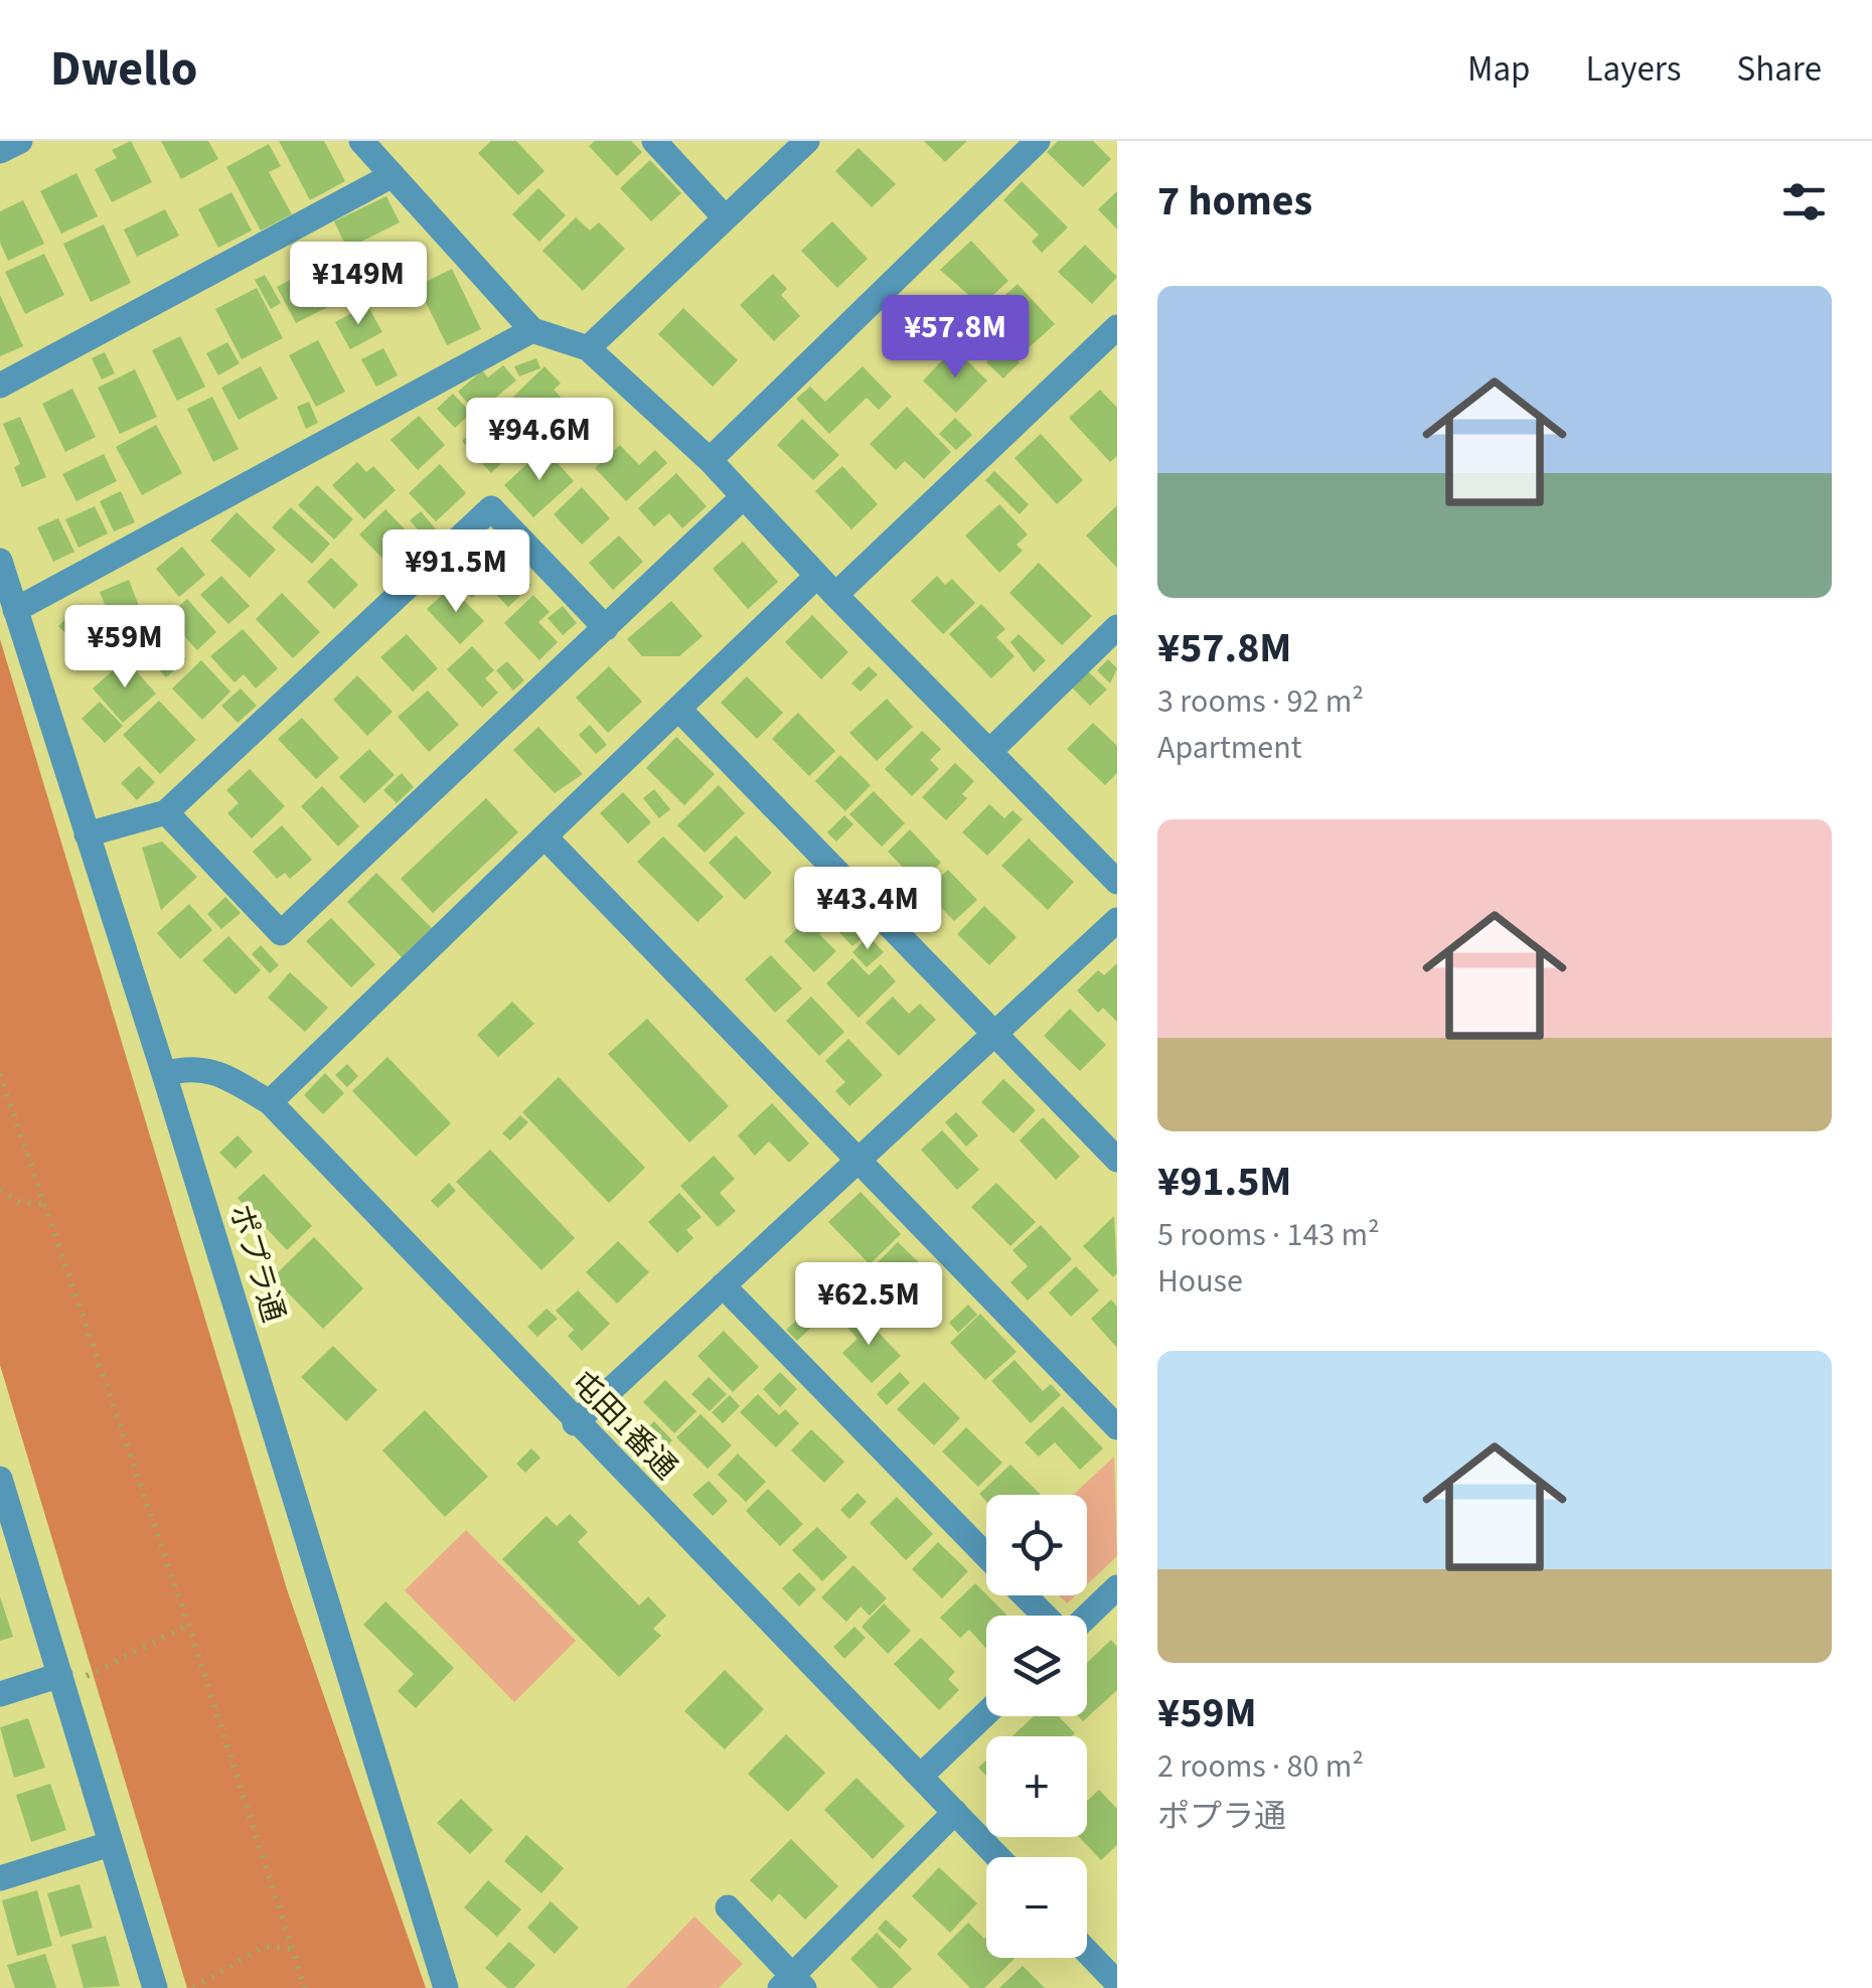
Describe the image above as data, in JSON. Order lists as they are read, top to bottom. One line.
{"streets":{"street":["ポプラ通","屯田1番通"]},"crossings":[["ポプラ通","屯田1番通"]],"page":{"header":"Dwello","nav":["Map","Layers","Share"],"heading":"7 homes","price":["¥149M","¥57.8M","¥94.6M","¥91.5M","¥59M","¥43.4M","¥62.5M"],"list":[{"name":"¥57.8M","note":"3 rooms · 92 m² · Apartment"},{"name":"¥91.5M","note":"5 rooms · 143 m² · House"},{"name":"¥59M","note":"2 rooms · 80 m² · ポプラ通"}],"map_buttons":["+","−"]}}
